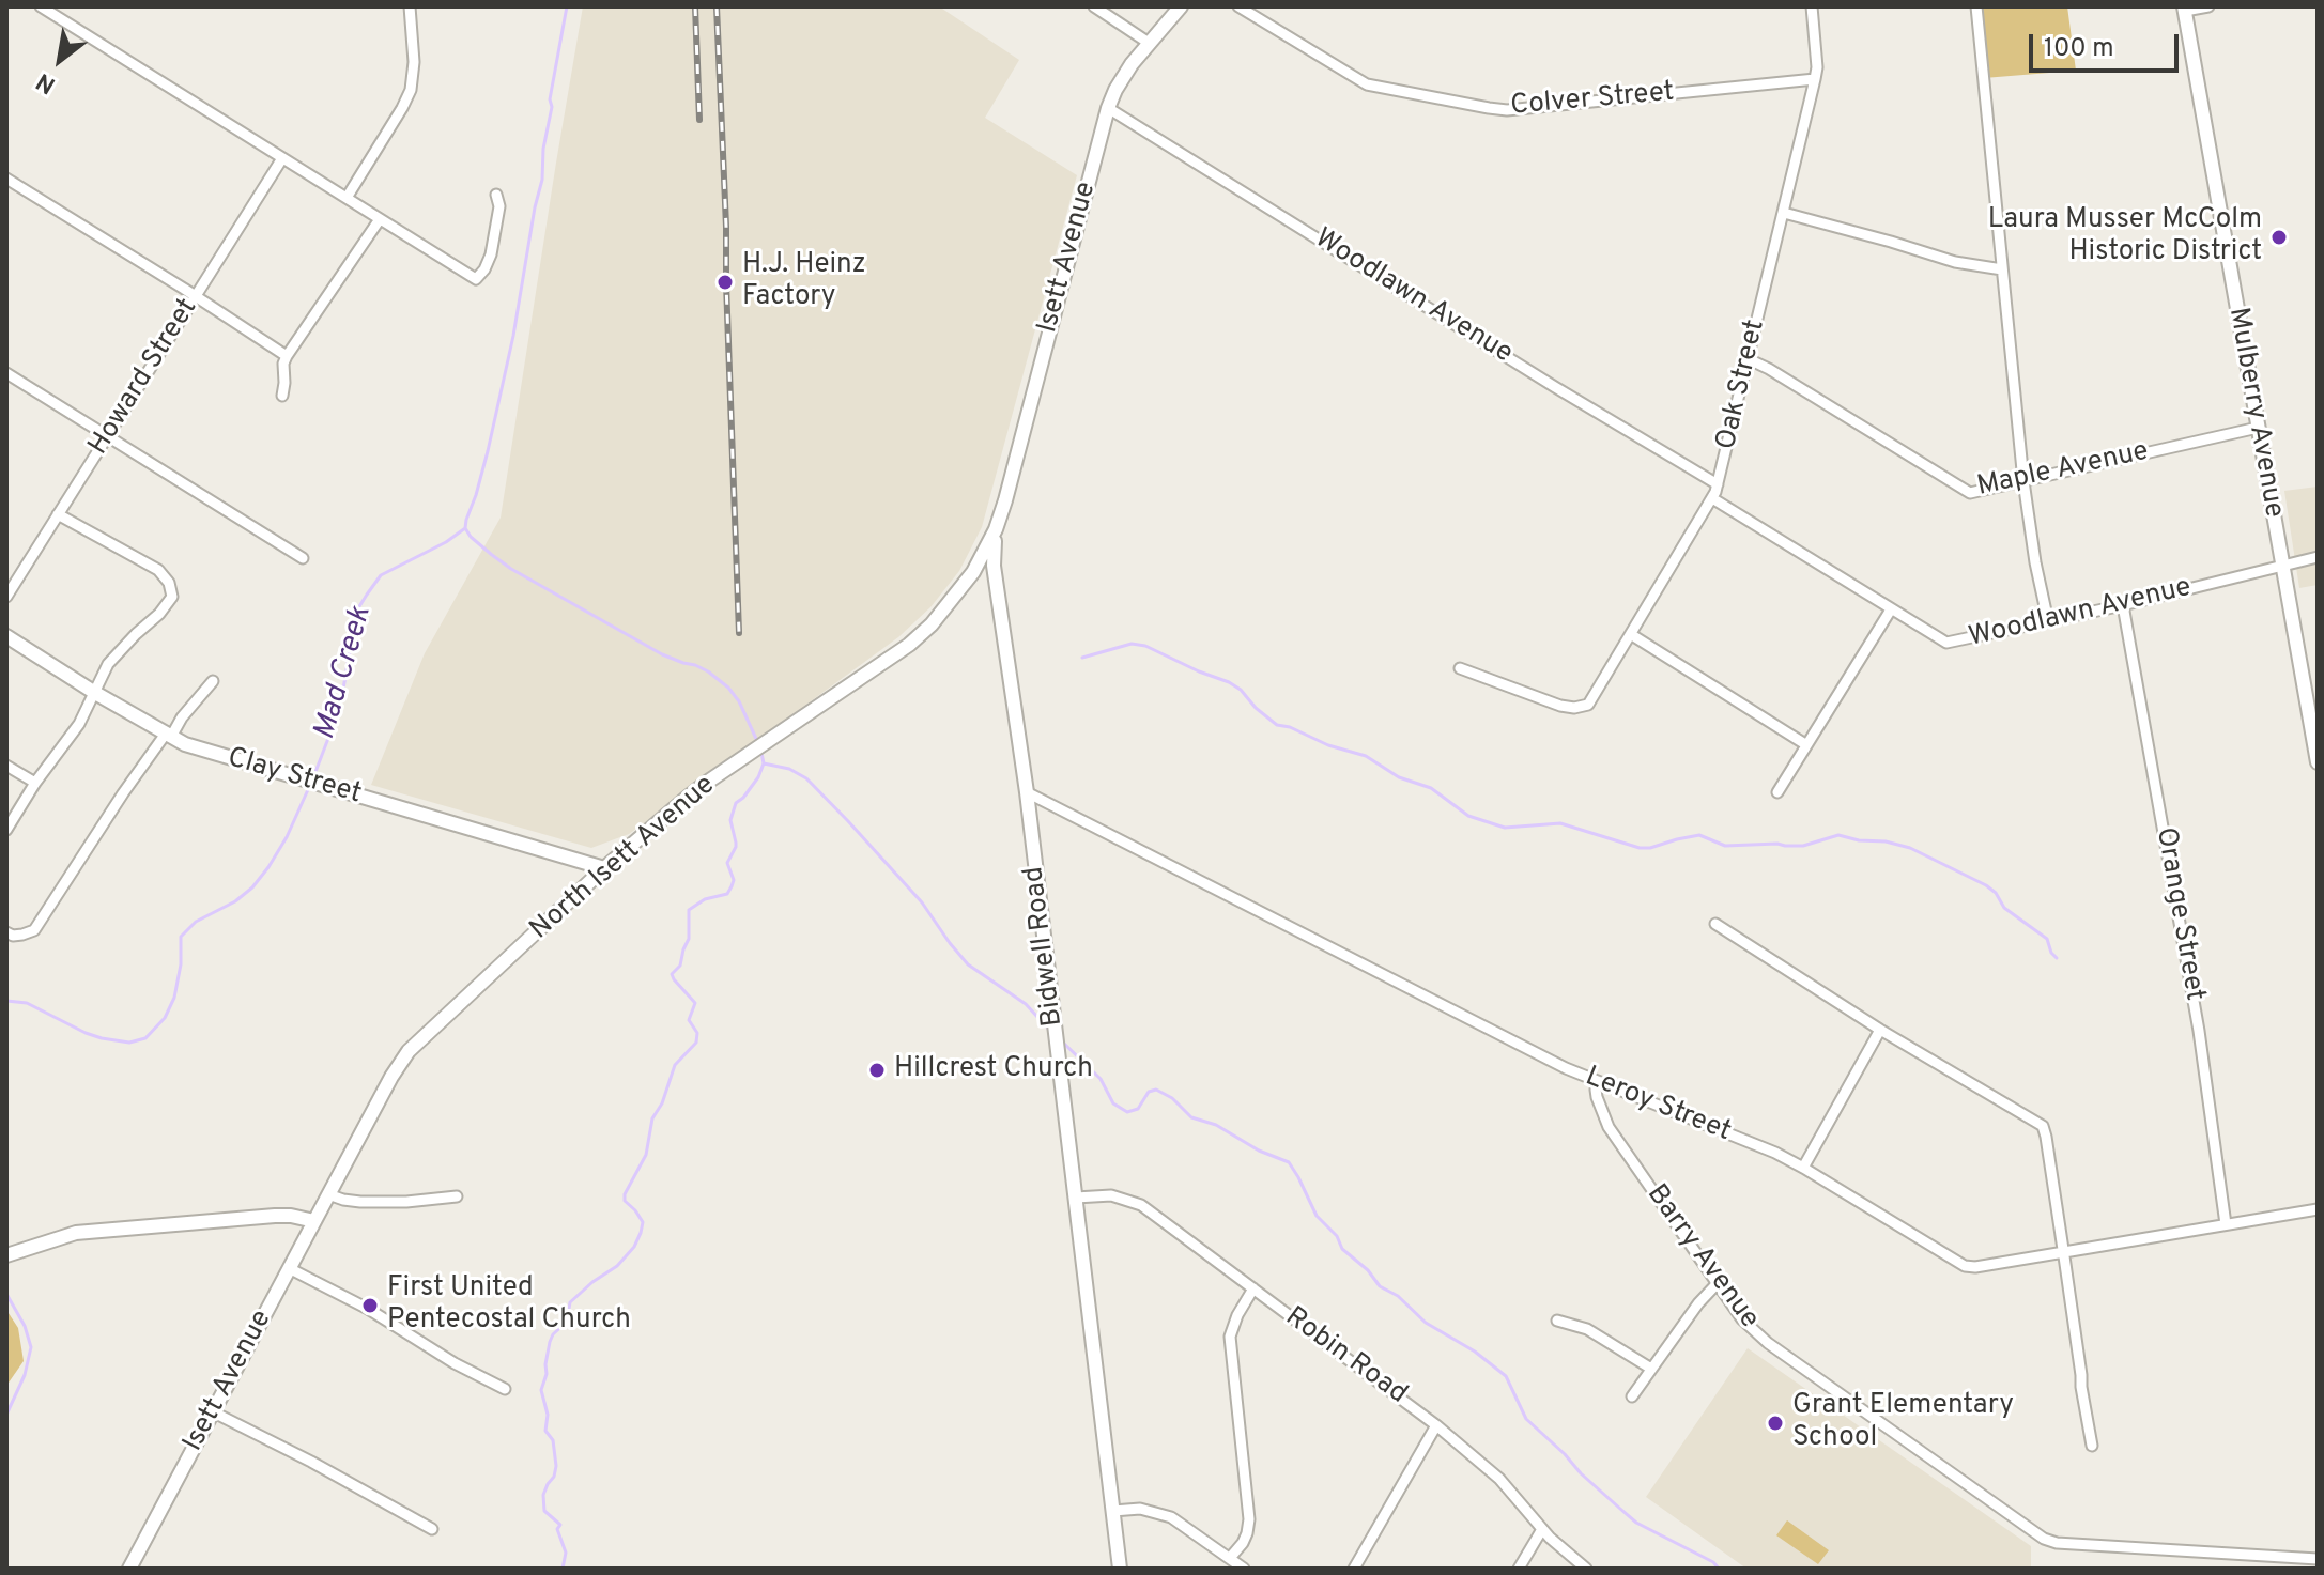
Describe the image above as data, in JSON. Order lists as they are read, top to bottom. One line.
{"streets":{"main road":["Isett Avenue","Mulberry Avenue","Clay Street","North Isett Avenue","Bidwell Road"],"street":["Colver Street","Woodlawn Avenue","Howard Street","Oak Street","Maple Avenue","Orange Street","Leroy Street","Barry Avenue","Robin Road"]},"crossings":[["Colver Street","Oak Street"],["Isett Avenue","Woodlawn Avenue"],["Isett Avenue","North Isett Avenue"],["Isett Avenue","Bidwell Road"],["Woodlawn Avenue","Oak Street"],["Woodlawn Avenue","Mulberry Avenue"],["Woodlawn Avenue","Orange Street"],["Oak Street","Maple Avenue"],["Mulberry Avenue","Maple Avenue"],["Clay Street","North Isett Avenue"],["North Isett Avenue","Bidwell Road"],["Orange Street","Leroy Street"],["Bidwell Road","Leroy Street"],["Bidwell Road","Robin Road"],["Leroy Street","Barry Avenue"]],"water":["Mad Creek"],"places":["Laura Musser McColm Historic District","H.J. Heinz Factory","Hillcrest Church","First United Pentecostal Church","Grant Elementary School"],"scale_bar":"100 m","north":"bottom left"}
